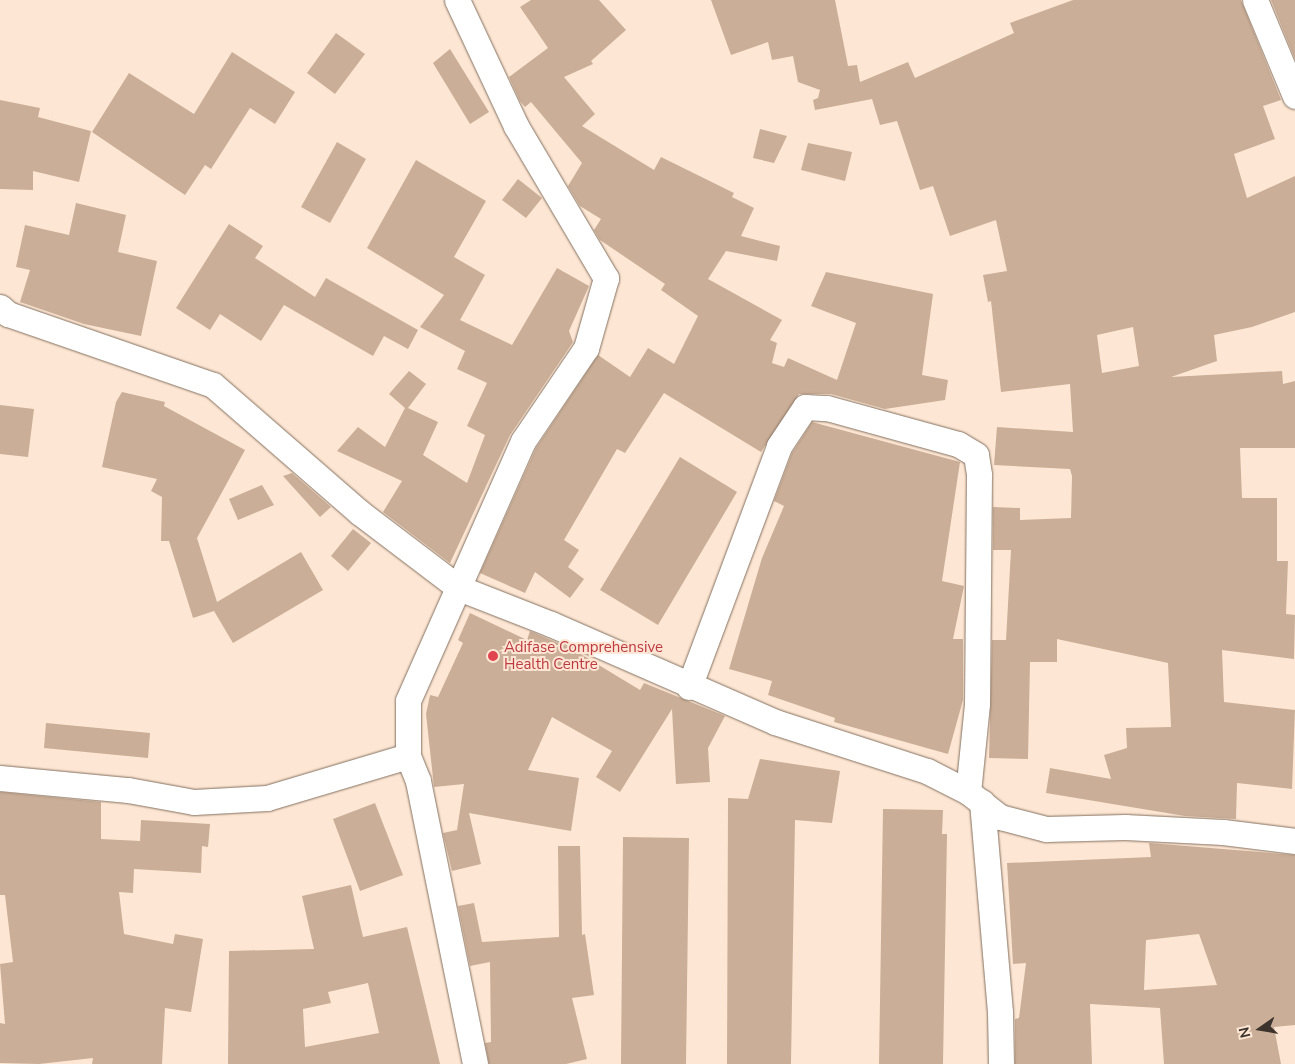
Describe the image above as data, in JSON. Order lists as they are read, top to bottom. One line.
{"places":["Adifase Comprehensive Health Centre"],"north":"left"}
